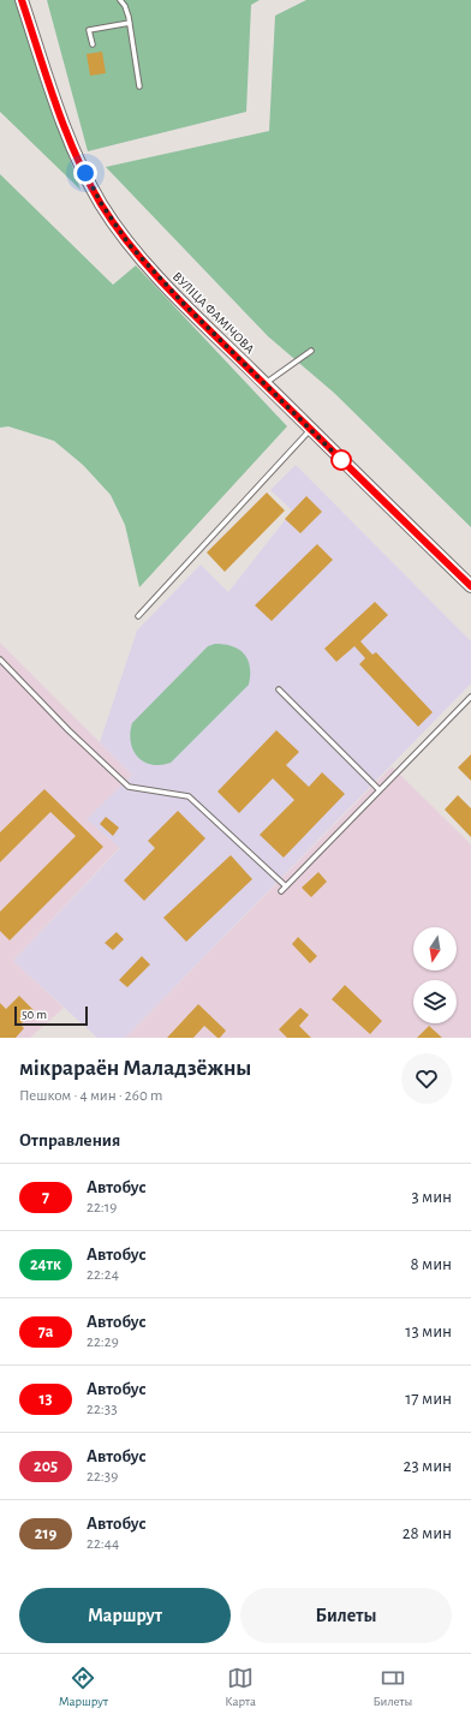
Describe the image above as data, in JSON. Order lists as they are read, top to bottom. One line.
{"streets":{"main road":["ВУЛІЦА ФАМІЧОВА"]},"lines":["bus line 7"],"scale_bar":"50 m","north":"bottom","page":{"scale":"50 m","heading":[["мікрараён Маладзёжны","Пешком · 4 мин · 260 m"],"Отправления"],"list":[{"mark":"7","name":"Автобус","note":"22:19","value":"3 мин"},{"mark":"24тк","name":"Автобус","note":"22:24","value":"8 мин"},{"mark":"7а","name":"Автобус","note":"22:29","value":"13 мин"},{"mark":"13","name":"Автобус","note":"22:33","value":"17 мин"},{"mark":"205","name":"Автобус","note":"22:39","value":"23 мин"},{"mark":"219","name":"Автобус","note":"22:44","value":"28 мин"}],"buttons":["Маршрут","Билеты"],"tabs":["Маршрут","Карта","Билеты"]}}
